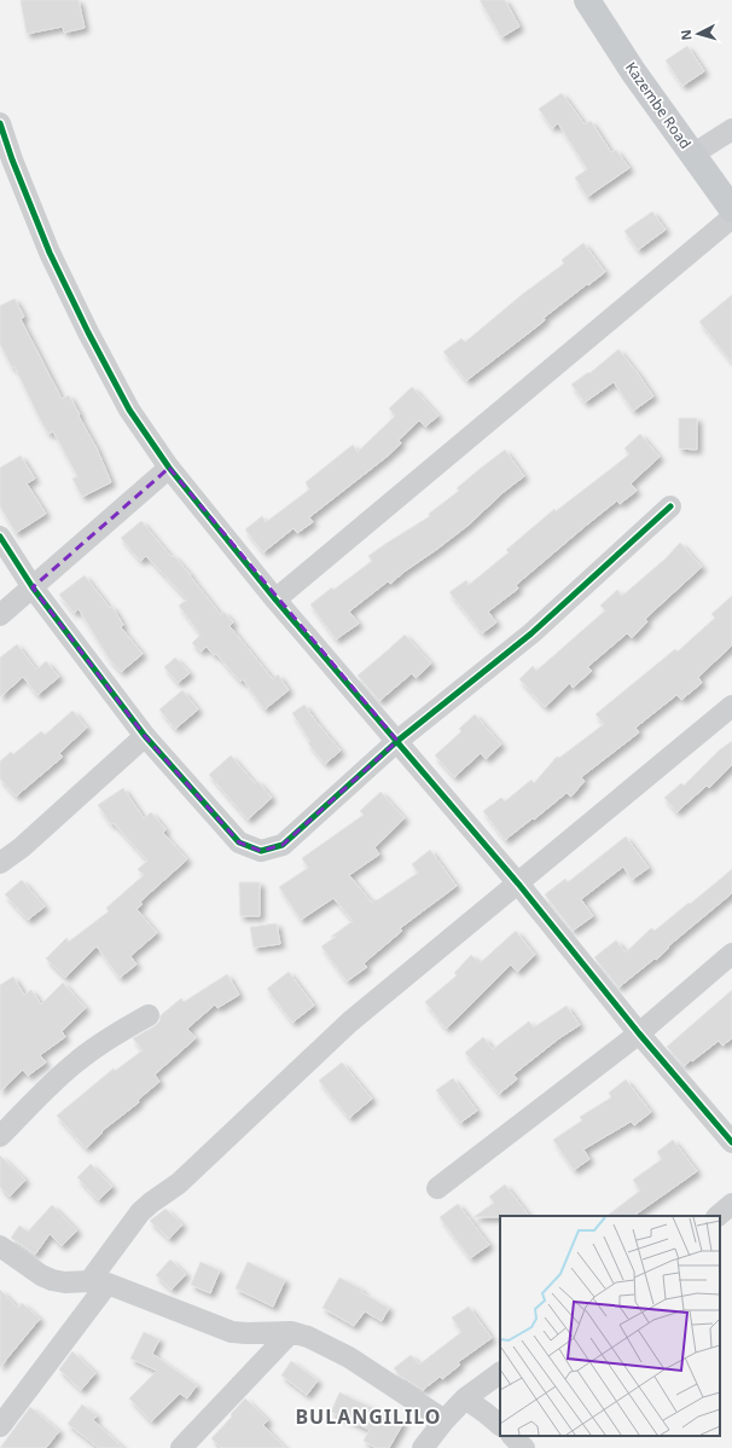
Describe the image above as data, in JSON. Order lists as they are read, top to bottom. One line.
{"streets":{"main road":["Kazembe Road"]},"districts":["BULANGILILO"],"north":"left"}
